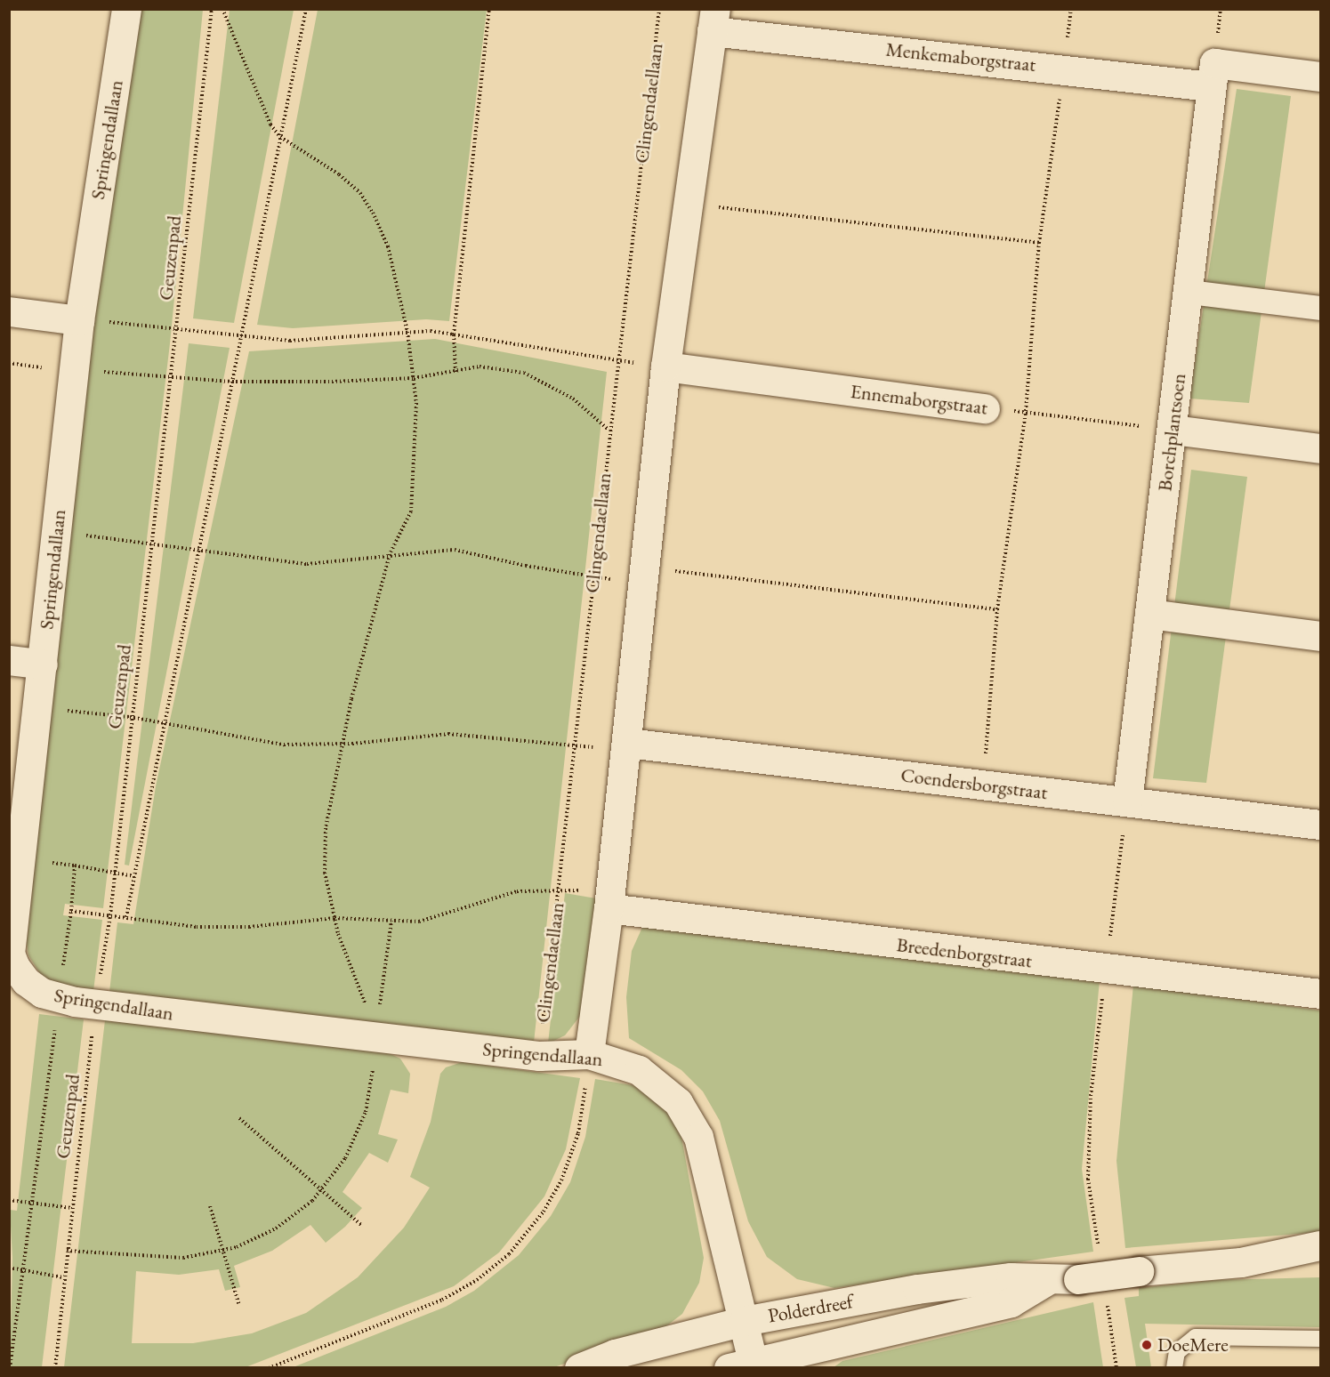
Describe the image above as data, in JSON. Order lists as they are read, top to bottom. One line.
{"streets":{"street":["Menkemaborgstraat","Springendallaan","Ennemaborgstraat","Borchplantsoen","Coendersborgstraat","Breedenborgstraat","Polderdreef"],"path":["Clingendaellaan","Geuzenpad"]},"crossings":[["Menkemaborgstraat","Borchplantsoen"],["Clingendaellaan","Springendallaan"],["Springendallaan","Geuzenpad"],["Springendallaan","Polderdreef"],["Ennemaborgstraat","Borchplantsoen"],["Borchplantsoen","Coendersborgstraat"]],"places":["DoeMere"]}
